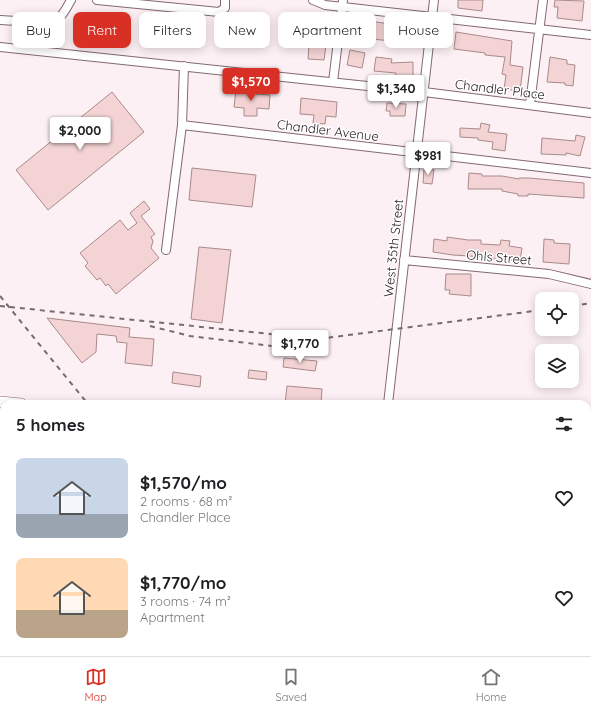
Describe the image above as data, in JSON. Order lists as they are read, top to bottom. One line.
{"streets":{"street":["Chandler Place","Chandler Avenue","West 35th Street","Ohls Street"]},"crossings":[["Chandler Place","West 35th Street"],["Chandler Avenue","West 35th Street"],["West 35th Street","Ohls Street"]],"page":{"chip":["Buy","Rent","Filters","New","Apartment","House"],"price":["$1,570","$1,340","$2,000","$981","$1,770"],"heading":"5 homes","list":[{"name":"$1,570/mo","note":"2 rooms · 68 m² · Chandler Place"},{"name":"$1,770/mo","note":"3 rooms · 74 m² · Apartment"}],"tabs":["Map","Saved","Home"]}}
